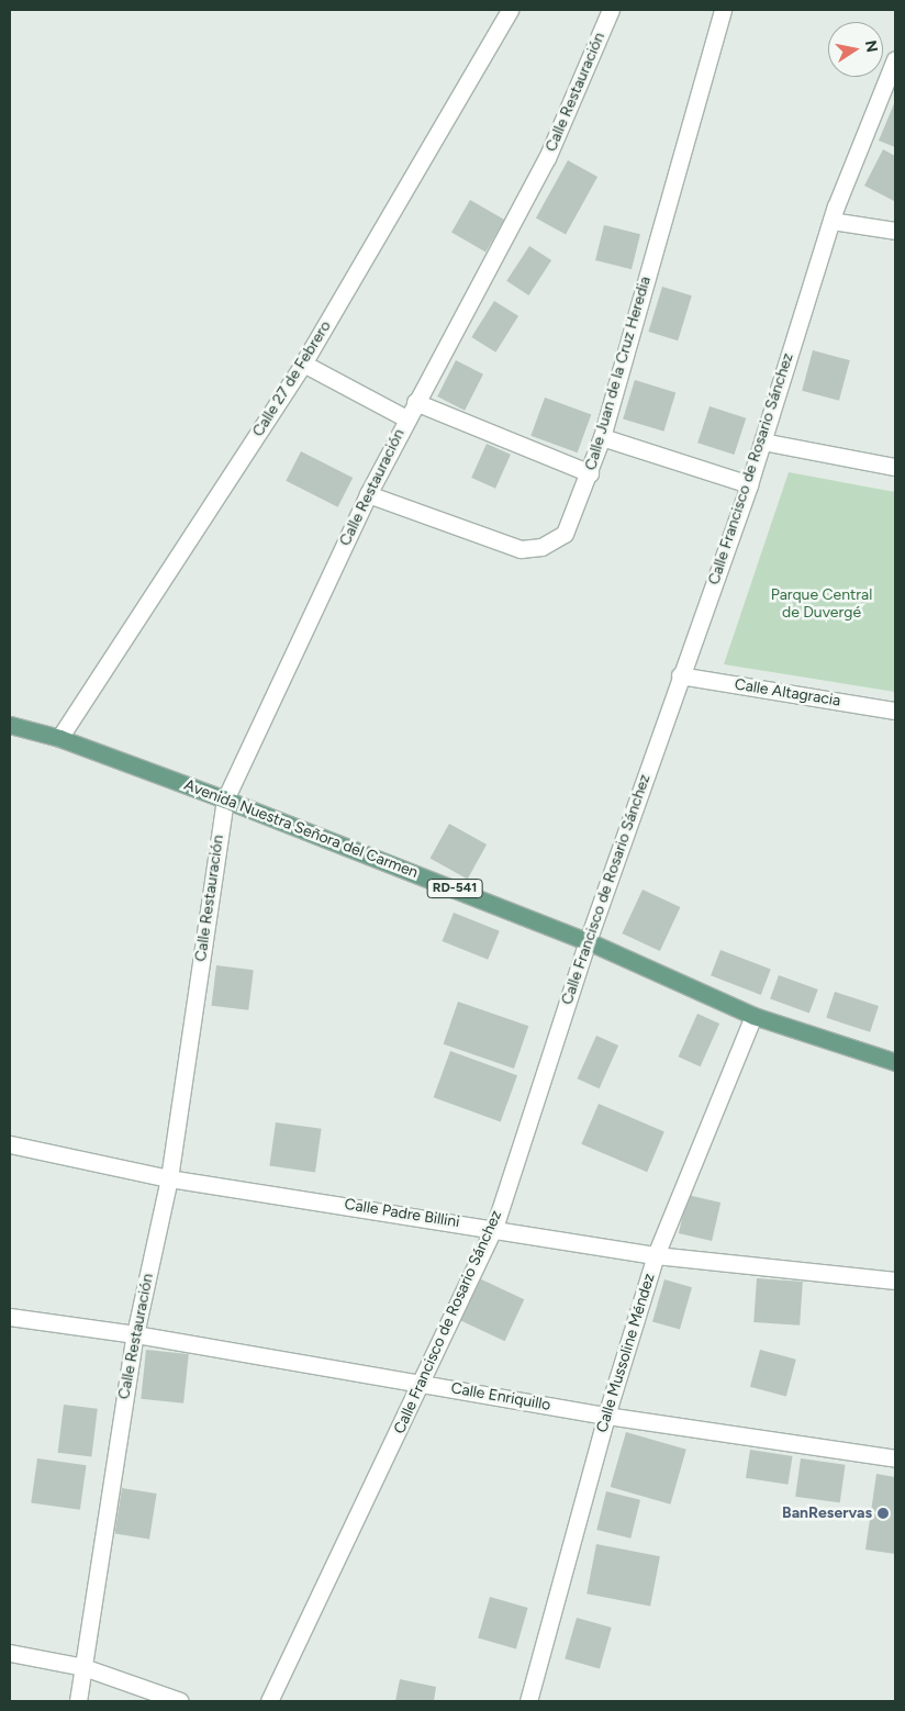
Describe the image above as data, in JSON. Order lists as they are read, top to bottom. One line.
{"streets":{"main road":["Avenida Nuestra Señora del Carmen","RD-541"],"street":["Calle Restauración","Calle Juan de la Cruz Heredia","Calle 27 de Febrero","Calle Francisco de Rosario Sánchez","Calle Altagracia","Calle Padre Billini","Calle Mussoline Méndez","Calle Enriquillo"]},"crossings":[["Calle Restauración","Calle Juan de la Cruz Heredia"],["Calle Restauración","Avenida Nuestra Señora del Carmen"],["Calle Restauración","Calle Padre Billini"],["Calle Restauración","Calle Enriquillo"],["Calle 27 de Febrero","Avenida Nuestra Señora del Carmen"],["Calle Francisco de Rosario Sánchez","Calle Altagracia"],["Calle Francisco de Rosario Sánchez","Avenida Nuestra Señora del Carmen"],["Calle Francisco de Rosario Sánchez","Calle Padre Billini"],["Calle Francisco de Rosario Sánchez","Calle Enriquillo"],["Avenida Nuestra Señora del Carmen","Calle Mussoline Méndez"],["Calle Padre Billini","Calle Mussoline Méndez"],["Calle Mussoline Méndez","Calle Enriquillo"]],"parks":["Parque Central de Duvergé"],"places":["BanReservas"],"north":"right"}
